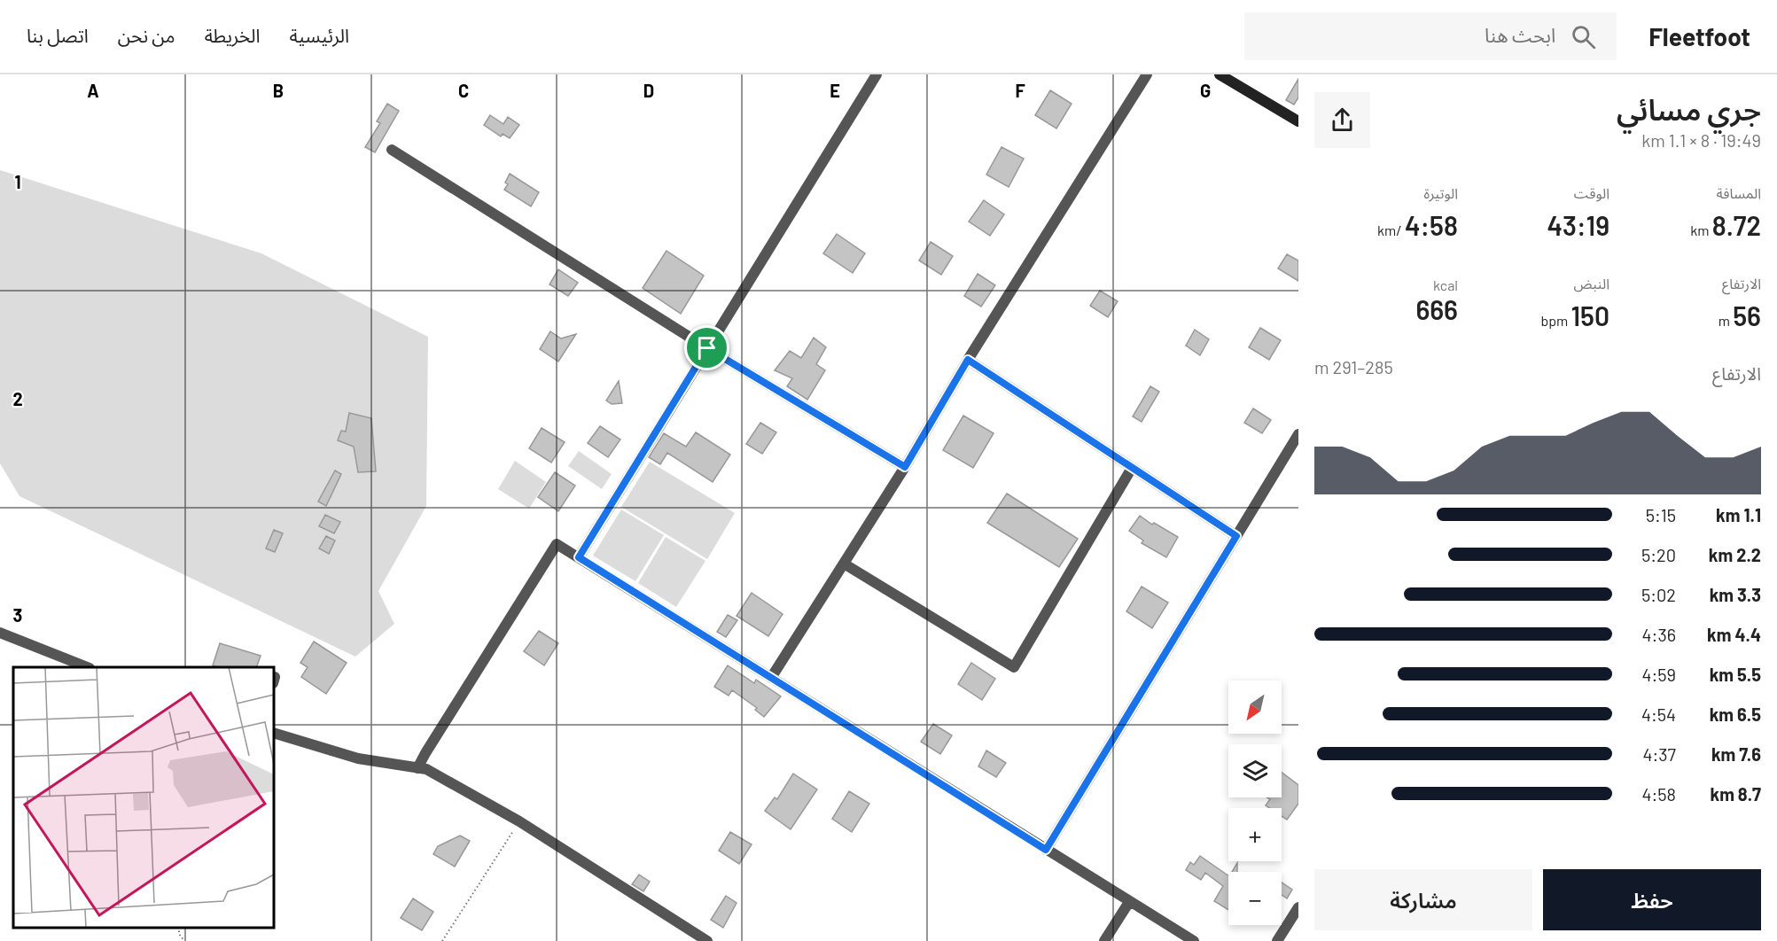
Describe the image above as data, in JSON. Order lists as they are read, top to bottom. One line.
{"north":"bottom left","page":{"header":"Fleetfoot","search":"ابحث هنا","nav":["الرئيسية","الخريطة","من نحن","اتصل بنا"],"heading":["جري مسائي","19:49 · 8 × 1.1 km"],"stats":[["المسافة","8.72 km"],["الوقت","43:19"],["الوتيرة","4:58 /km"],["الارتفاع","56 m"],["النبض","150 bpm"],["kcal","666"]],"chart":["الارتفاع","285–291 m"],"list":[{"name":"1.1 km","note":"5:15"},{"name":"2.2 km","note":"5:20"},{"name":"3.3 km","note":"5:02"},{"name":"4.4 km","note":"4:36"},{"name":"5.5 km","note":"4:59"},{"name":"6.5 km","note":"4:54"},{"name":"7.6 km","note":"4:37"},{"name":"8.7 km","note":"4:58"}],"map_buttons":["+","−"],"buttons":["حفظ","مشاركة"]},"grid":{"columns":["A","B","C","D","E","F","G"],"rows":["1","2","3"]}}
